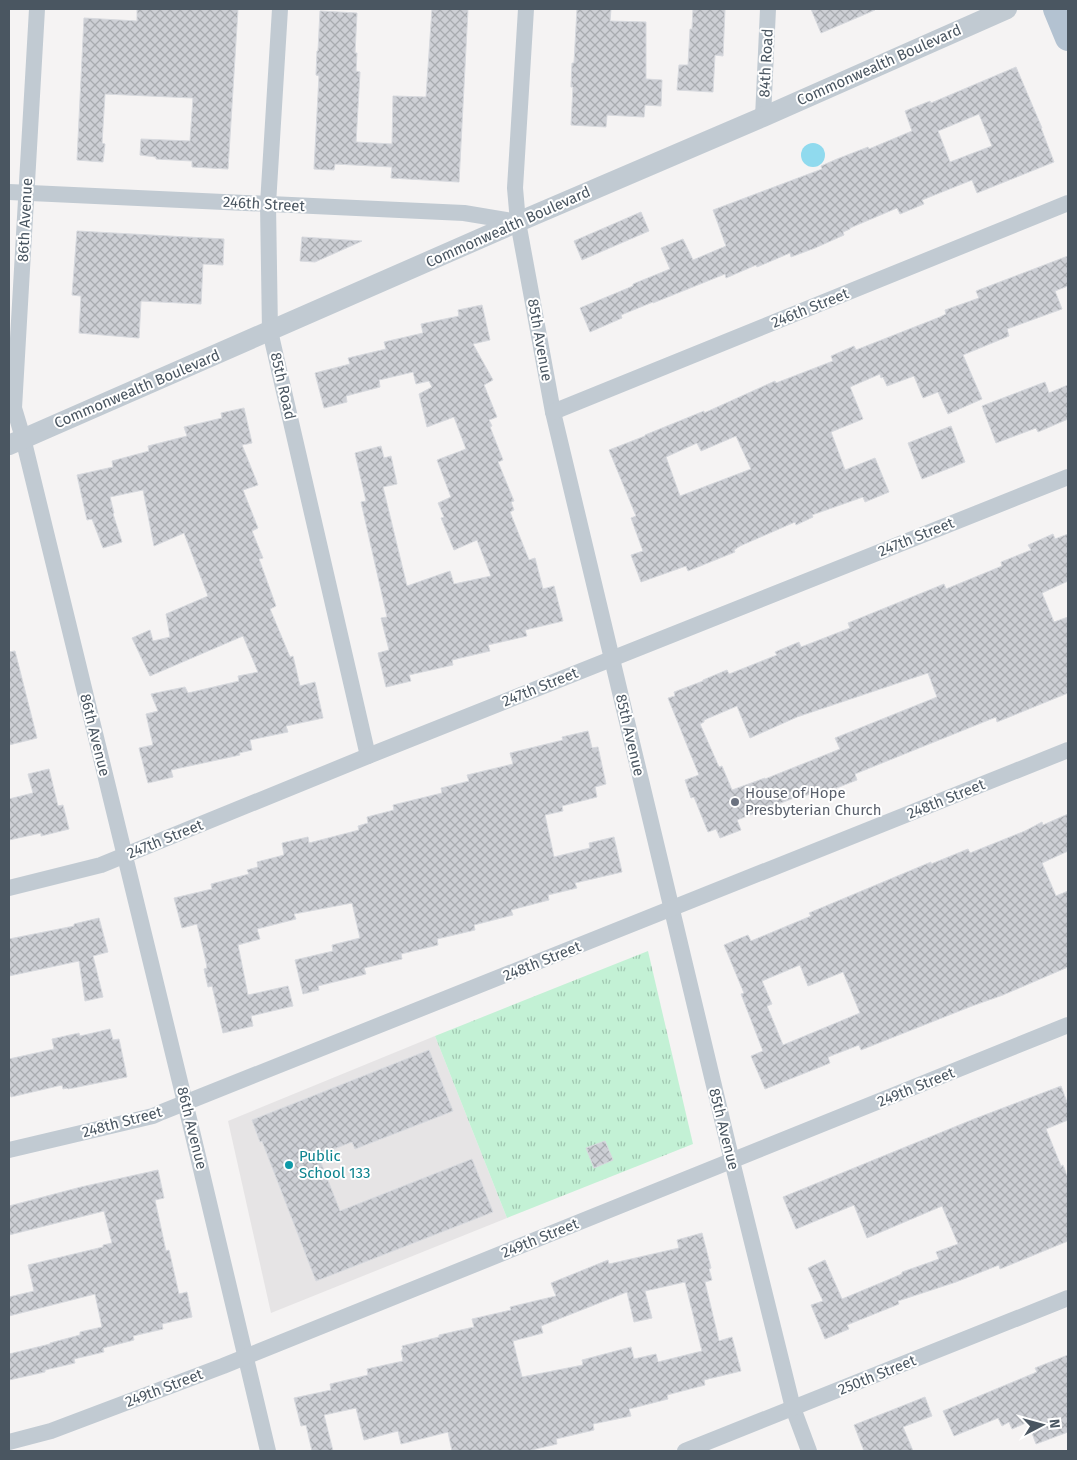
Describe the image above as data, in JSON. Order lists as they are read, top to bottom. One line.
{"streets":{"street":["84th Road","Commonwealth Boulevard","246th Street","86th Avenue","85th Avenue","85th Road","247th Street","248th Street","249th Street","250th Street"]},"crossings":[["84th Road","Commonwealth Boulevard"],["Commonwealth Boulevard","246th Street"],["Commonwealth Boulevard","86th Avenue"],["Commonwealth Boulevard","85th Avenue"],["Commonwealth Boulevard","85th Road"],["246th Street","86th Avenue"],["246th Street","85th Avenue"],["246th Street","85th Road"],["86th Avenue","247th Street"],["86th Avenue","248th Street"],["86th Avenue","249th Street"],["85th Avenue","247th Street"],["85th Avenue","248th Street"],["85th Avenue","249th Street"],["85th Avenue","250th Street"],["85th Road","247th Street"]],"places":["House of Hope Presbyterian Church","Public School 133"],"north":"right"}
